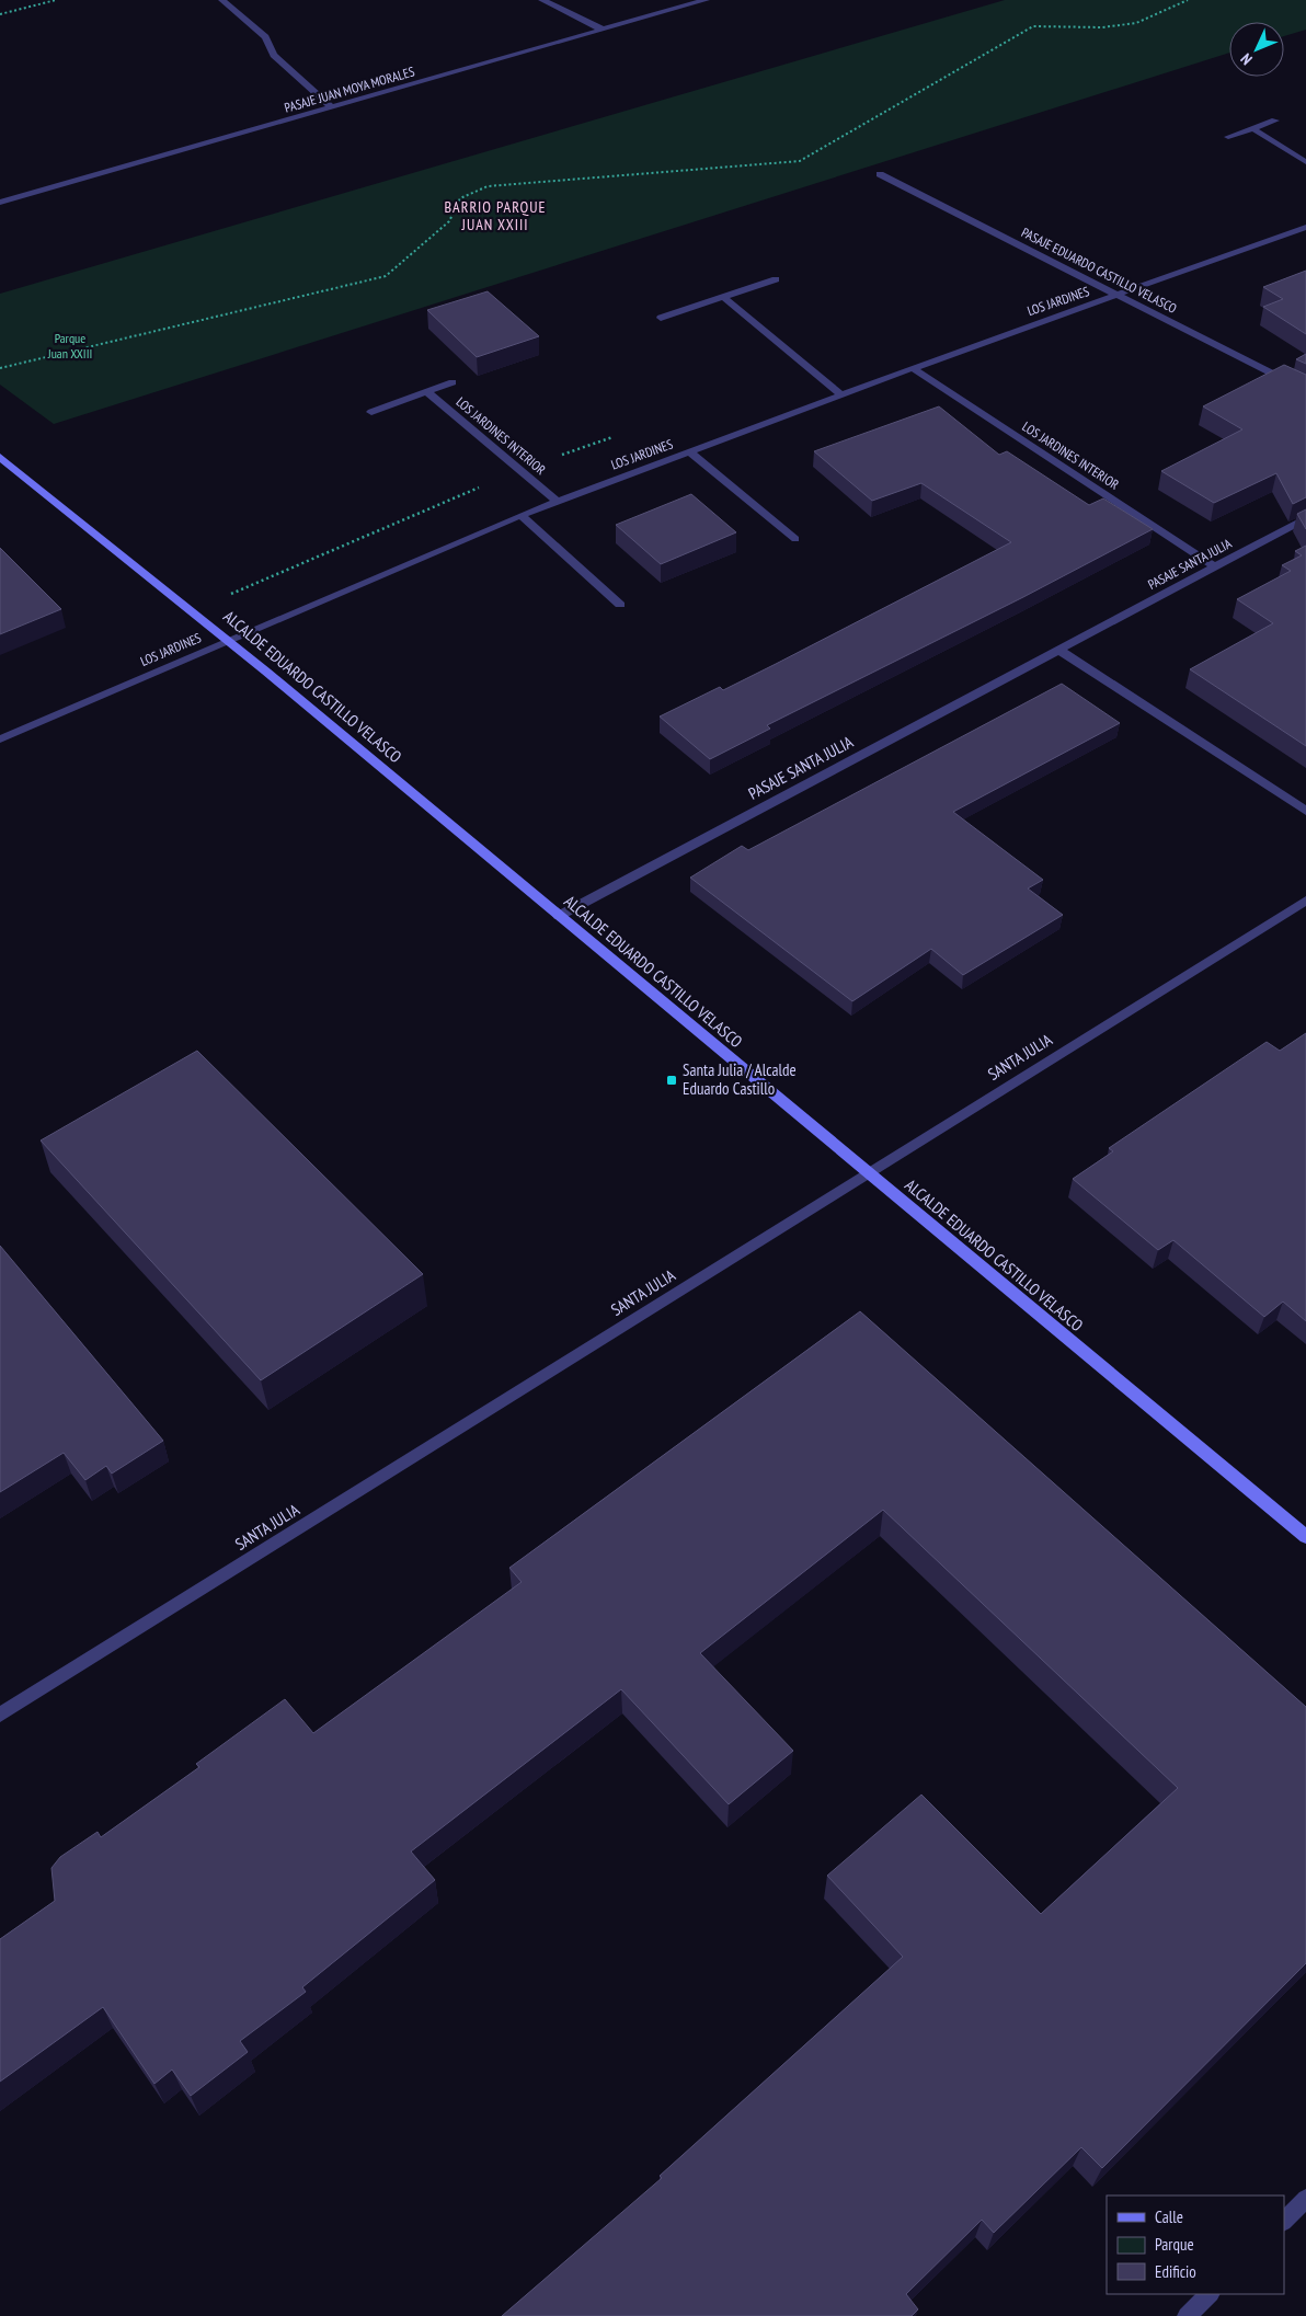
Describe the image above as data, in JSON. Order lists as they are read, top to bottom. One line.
{"streets":{"main road":["ALCALDE EDUARDO CASTILLO VELASCO"],"street":["PASAJE JUAN MOYA MORALES","PASAJE EDUARDO CASTILLO VELASCO","LOS JARDINES","LOS JARDINES INTERIOR","PASAJE SANTA JULIA","SANTA JULIA"]},"crossings":[["PASAJE EDUARDO CASTILLO VELASCO","LOS JARDINES"],["LOS JARDINES","LOS JARDINES INTERIOR"],["LOS JARDINES","ALCALDE EDUARDO CASTILLO VELASCO"],["LOS JARDINES INTERIOR","PASAJE SANTA JULIA"],["PASAJE SANTA JULIA","ALCALDE EDUARDO CASTILLO VELASCO"],["ALCALDE EDUARDO CASTILLO VELASCO","SANTA JULIA"]],"districts":["BARRIO PARQUE JUAN XXIII"],"parks":["Parque Juan XXIII"],"places":{"transit":["Santa Julia / Alcalde Eduardo Castillo"]},"legend":["Calle","Parque","Edificio"],"north":"bottom left"}
